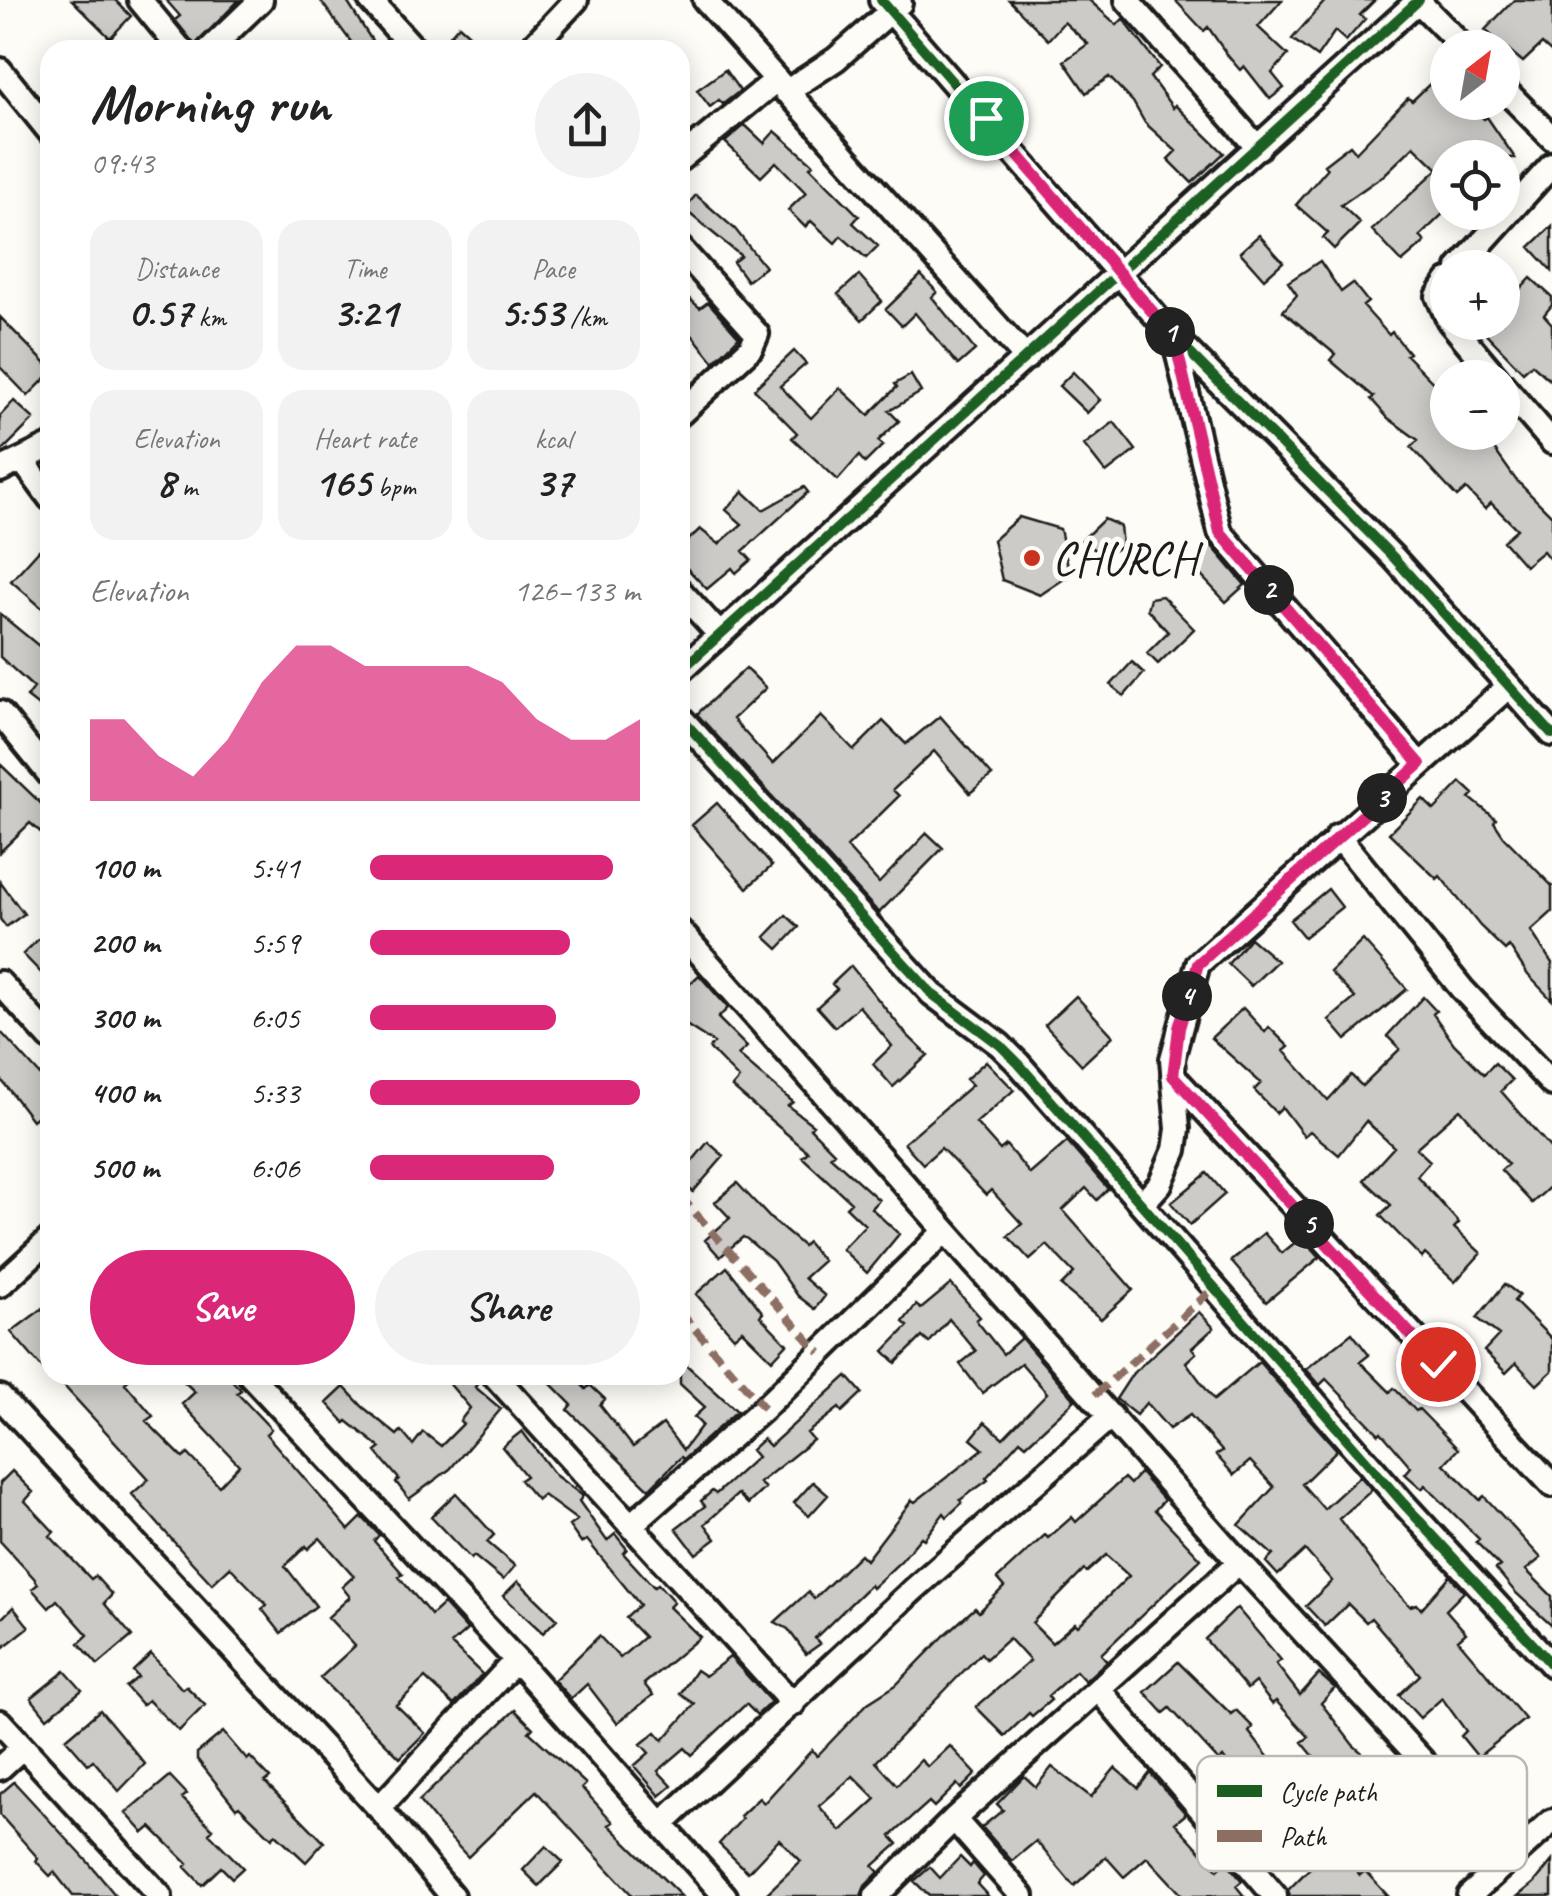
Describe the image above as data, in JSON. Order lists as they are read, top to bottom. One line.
{"places":["CHURCH"],"legend":["Cycle path","Path"],"north":"top right","page":{"map_buttons":["+","−"],"heading":["Morning run","09:43"],"stats":[["Distance","0.57 km"],["Time","3:21"],["Pace","5:53 /km"],["Elevation","8 m"],["Heart rate","165 bpm"],["kcal","37"]],"pins":["1","2","3","4","5"],"chart":["Elevation","126–133 m"],"list":[{"name":"100 m","note":"5:41"},{"name":"200 m","note":"5:59"},{"name":"300 m","note":"6:05"},{"name":"400 m","note":"5:33"},{"name":"500 m","note":"6:06"}],"buttons":["Save","Share"]}}
